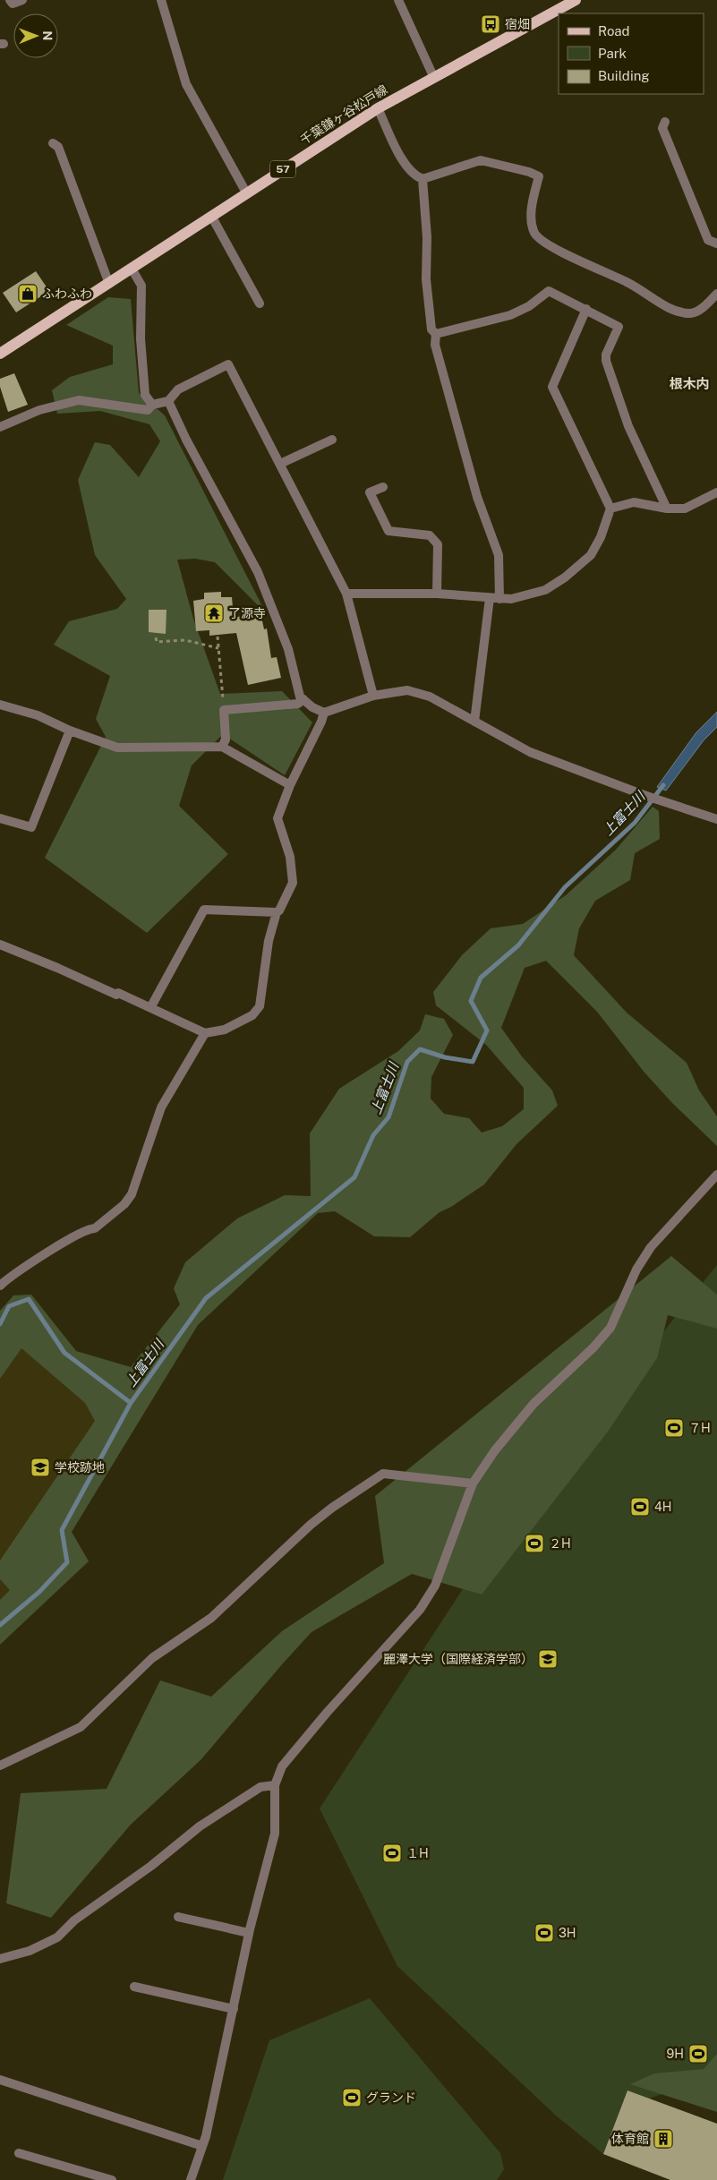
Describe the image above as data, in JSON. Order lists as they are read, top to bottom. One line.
{"streets":{"main road":["千葉鎌ヶ谷松戸線","57"]},"districts":["根木内"],"water":["上富士川"],"places":{"bus stop":["宿畑"],"shop":["ふわふわ"],"temple":["了源寺"],"sports":["７H","4H","２H","１H","3H","9H","グランド"],"school or university":["学校跡地","麗澤大学（国際経済学部）"],"building":["体育館"]},"legend":["Road","Park","Building"],"north":"right"}
